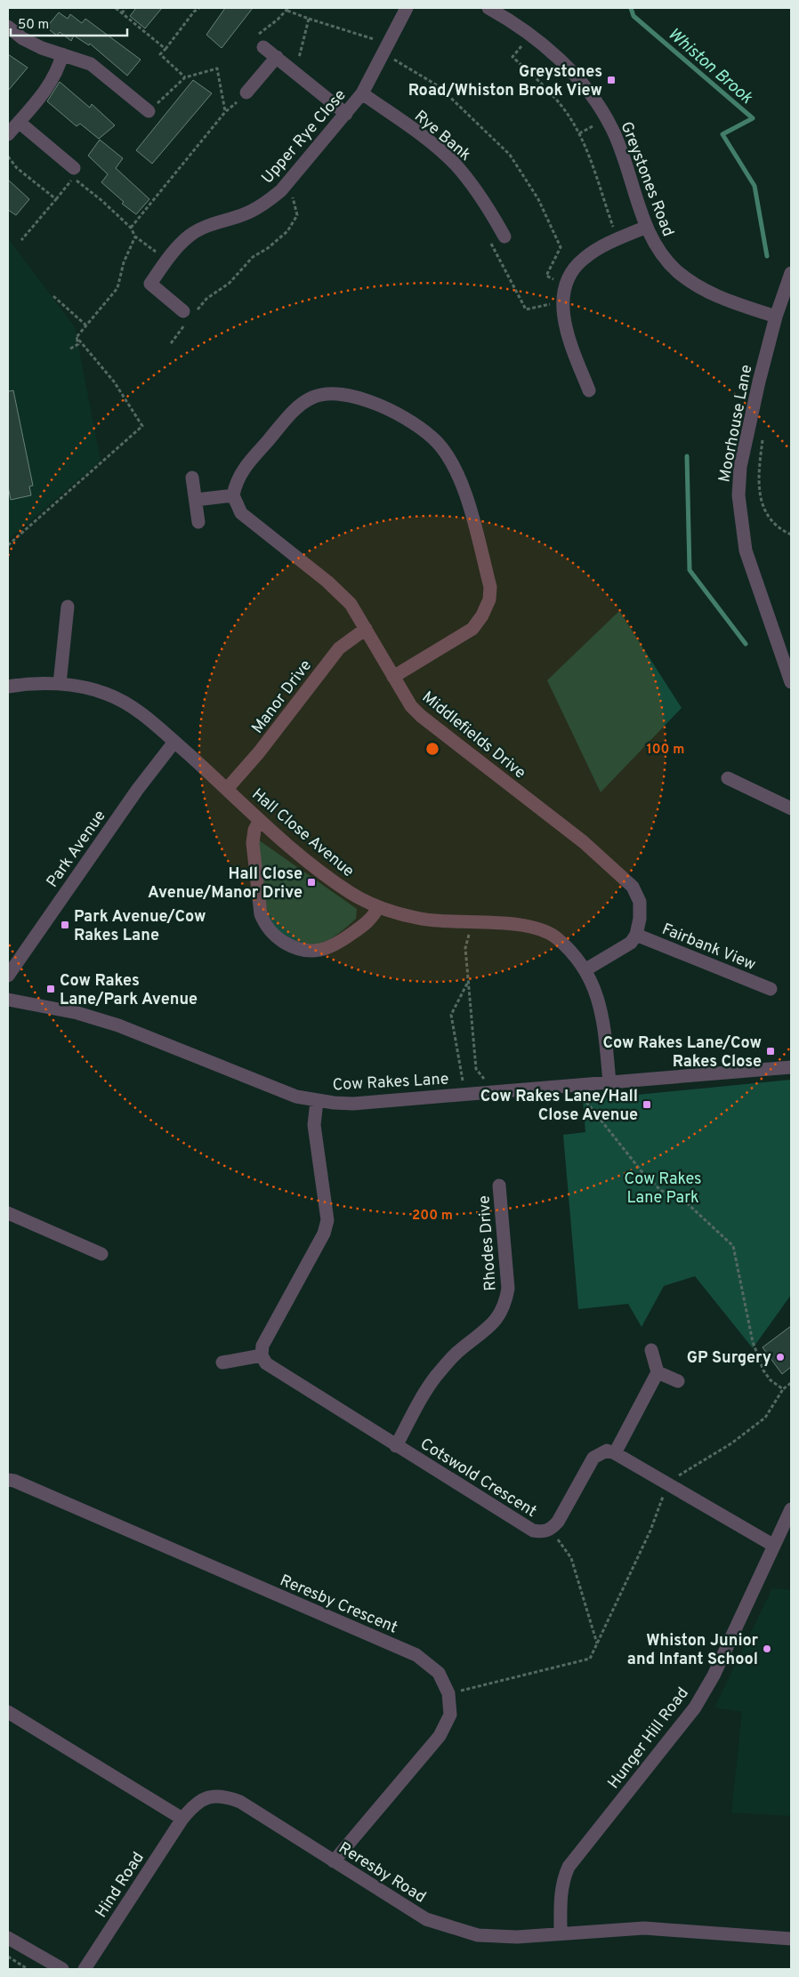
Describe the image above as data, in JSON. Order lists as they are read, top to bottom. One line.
{"streets":{"street":["Rye Bank","Upper Rye Close","Greystones Road","Moorhouse Lane","Manor Drive","Middlefields Drive","Hall Close Avenue","Park Avenue","Fairbank View","Cow Rakes Lane","Rhodes Drive","Cotswold Crescent","Reresby Crescent","Hunger Hill Road","Reresby Road","Hind Road"]},"crossings":[["Rye Bank","Upper Rye Close"],["Greystones Road","Moorhouse Lane"],["Manor Drive","Middlefields Drive"],["Manor Drive","Hall Close Avenue"],["Middlefields Drive","Fairbank View"],["Hall Close Avenue","Park Avenue"],["Hall Close Avenue","Cow Rakes Lane"],["Rhodes Drive","Cotswold Crescent"],["Reresby Crescent","Reresby Road"],["Hunger Hill Road","Reresby Road"],["Reresby Road","Hind Road"]],"water":["Whiston Brook"],"parks":["Cow Rakes Lane Park"],"places":{"transit":["Greystones Road/Whiston Brook View","Hall Close Avenue/Manor Drive","Park Avenue/Cow Rakes Lane","Cow Rakes Lane/Park Avenue","Cow Rakes Lane/Cow Rakes Close","Cow Rakes Lane/Hall Close Avenue"],"other":["GP Surgery","Whiston Junior and Infant School"]},"scale_bar":"50 m","rings":["100 m","200 m"]}
